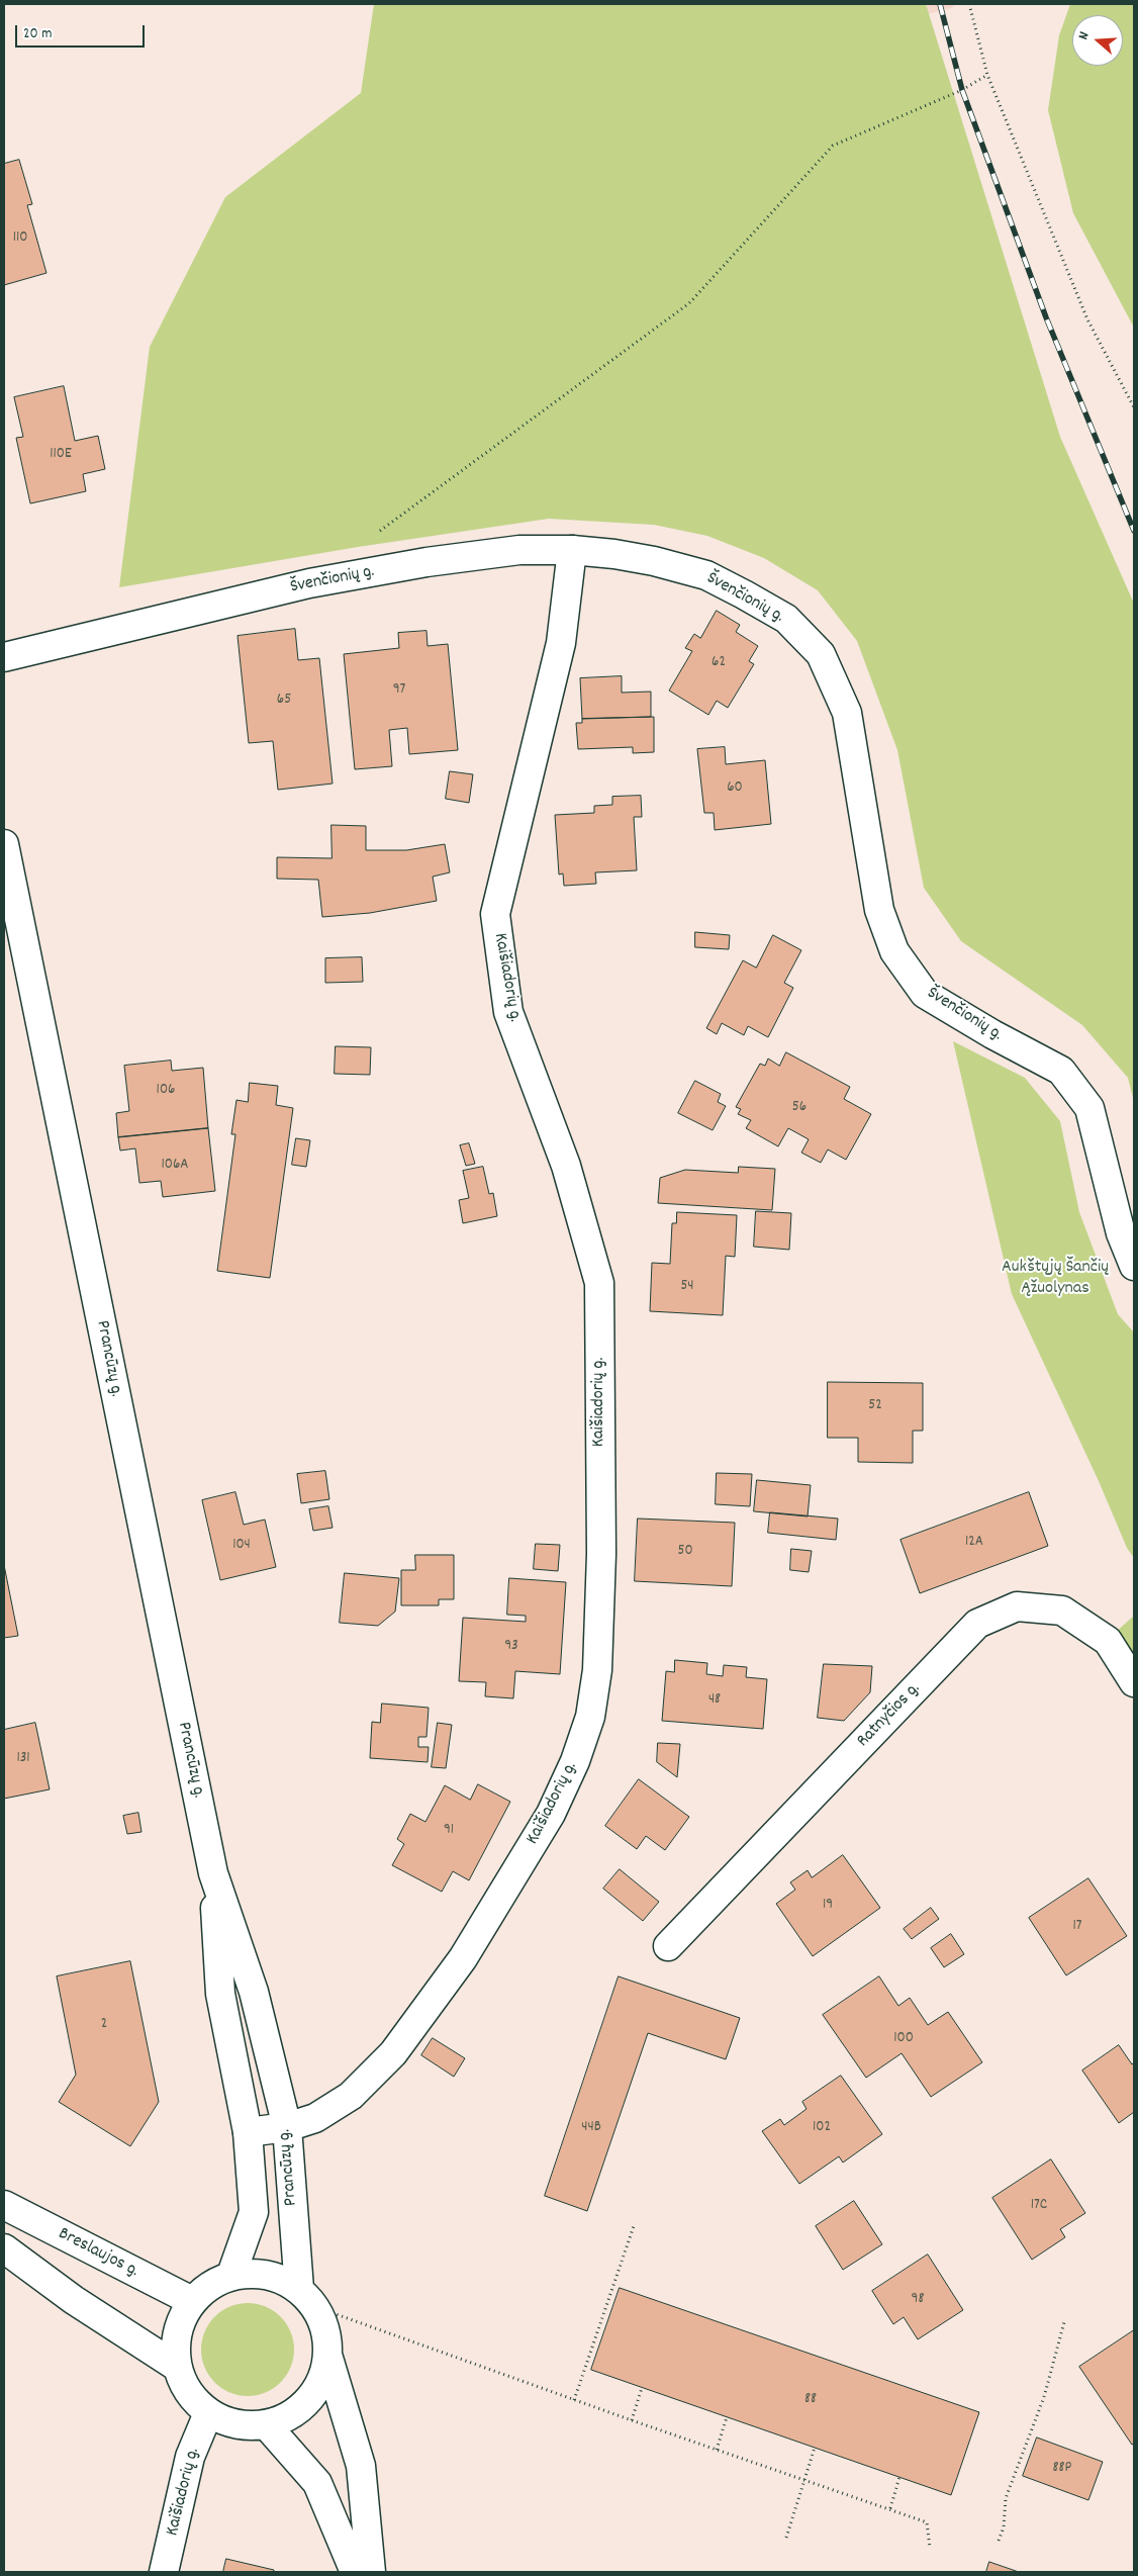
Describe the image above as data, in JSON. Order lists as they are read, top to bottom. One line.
{"streets":{"street":["Švenčionių g.","Kaišiadorių g.","Prancūzų g.","Ratnyčios g.","Breslaujos g."]},"crossings":[["Švenčionių g.","Kaišiadorių g."],["Kaišiadorių g.","Prancūzų g."],["Kaišiadorių g.","Breslaujos g."],["Prancūzų g.","Breslaujos g."]],"parks":["Aukštųjų Šančių Ąžuolynas"],"house_numbers":["110","110E","62","97","65","60","106","56","106A","54","52","12A","104","50","93","48","131","91","19","17","2","100","44B","102","17C","98","88","88P"],"scale_bar":"20 m","north":"left"}
